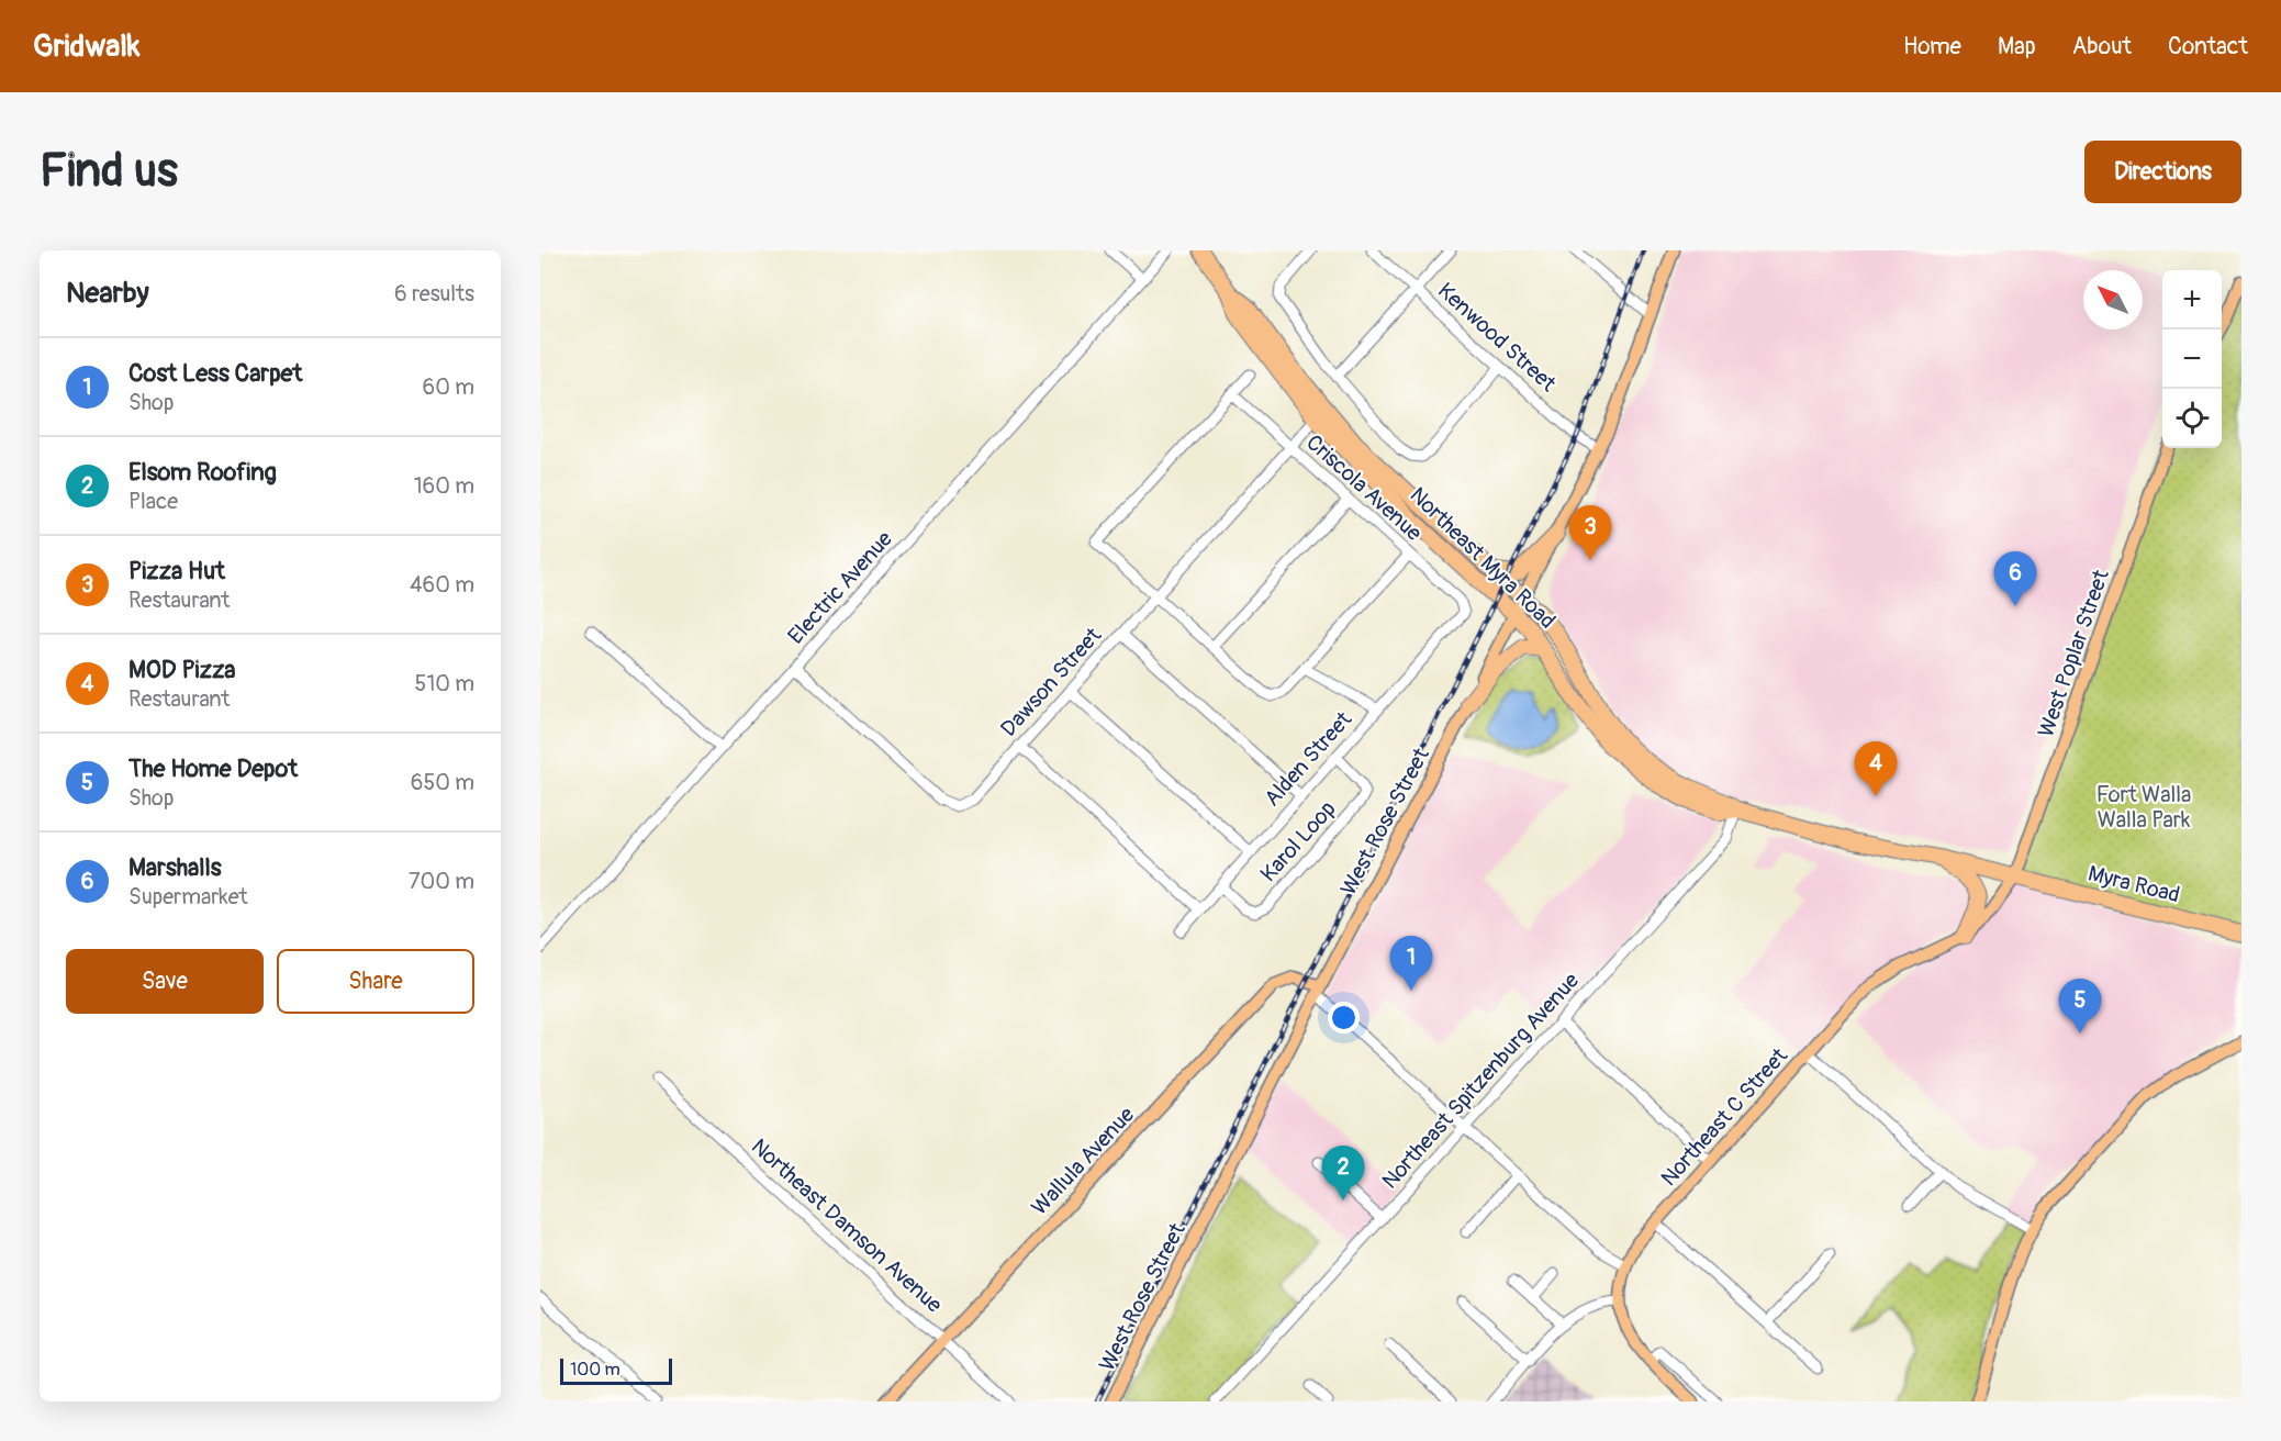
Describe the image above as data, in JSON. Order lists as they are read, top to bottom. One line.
{"streets":{"highway":["Northeast Myra Road","Myra Road"],"main road":["West Poplar Street","West Rose Street","Northeast C Street","Wallula Avenue"],"street":["Kenwood Street","Criscola Avenue","Electric Avenue","Dawson Street","Alden Street","Karol Loop","Northeast Spitzenburg Avenue","Northeast Damson Avenue"]},"crossings":[["Kenwood Street","West Rose Street"],["Criscola Avenue","Dawson Street"],["Criscola Avenue","Alden Street"],["Northeast Myra Road","West Poplar Street"],["Northeast Myra Road","Dawson Street"],["Northeast Myra Road","West Rose Street"],["Northeast Myra Road","Myra Road"],["Northeast Myra Road","Northeast Spitzenburg Avenue"],["Northeast Myra Road","Northeast C Street"],["Electric Avenue","Dawson Street"],["West Poplar Street","Myra Road"],["West Poplar Street","Northeast C Street"],["Alden Street","Karol Loop"],["West Rose Street","Wallula Avenue"],["Myra Road","Northeast C Street"],["Wallula Avenue","Northeast Damson Avenue"]],"parks":["Fort Walla Walla Park"],"scale_bar":"100 m","north":"top left","page":{"header":"Gridwalk","nav":["Home","Map","About","Contact"],"buttons":["Directions",["Save","Share"]],"title":"Find us","heading":["Nearby","6 results"],"map_buttons":["+","−"],"list":[{"mark":"1","name":"Cost Less Carpet","note":"Shop","value":"60 m"},{"mark":"2","name":"Elsom Roofing","note":"Place","value":"160 m"},{"mark":"3","name":"Pizza Hut","note":"Restaurant","value":"460 m"},{"mark":"4","name":"MOD Pizza","note":"Restaurant","value":"510 m"},{"mark":"5","name":"The Home Depot","note":"Shop","value":"650 m"},{"mark":"6","name":"Marshalls","note":"Supermarket","value":"700 m"}],"pins":["3","6","4","1","5","2"],"scale":"100 m"}}
